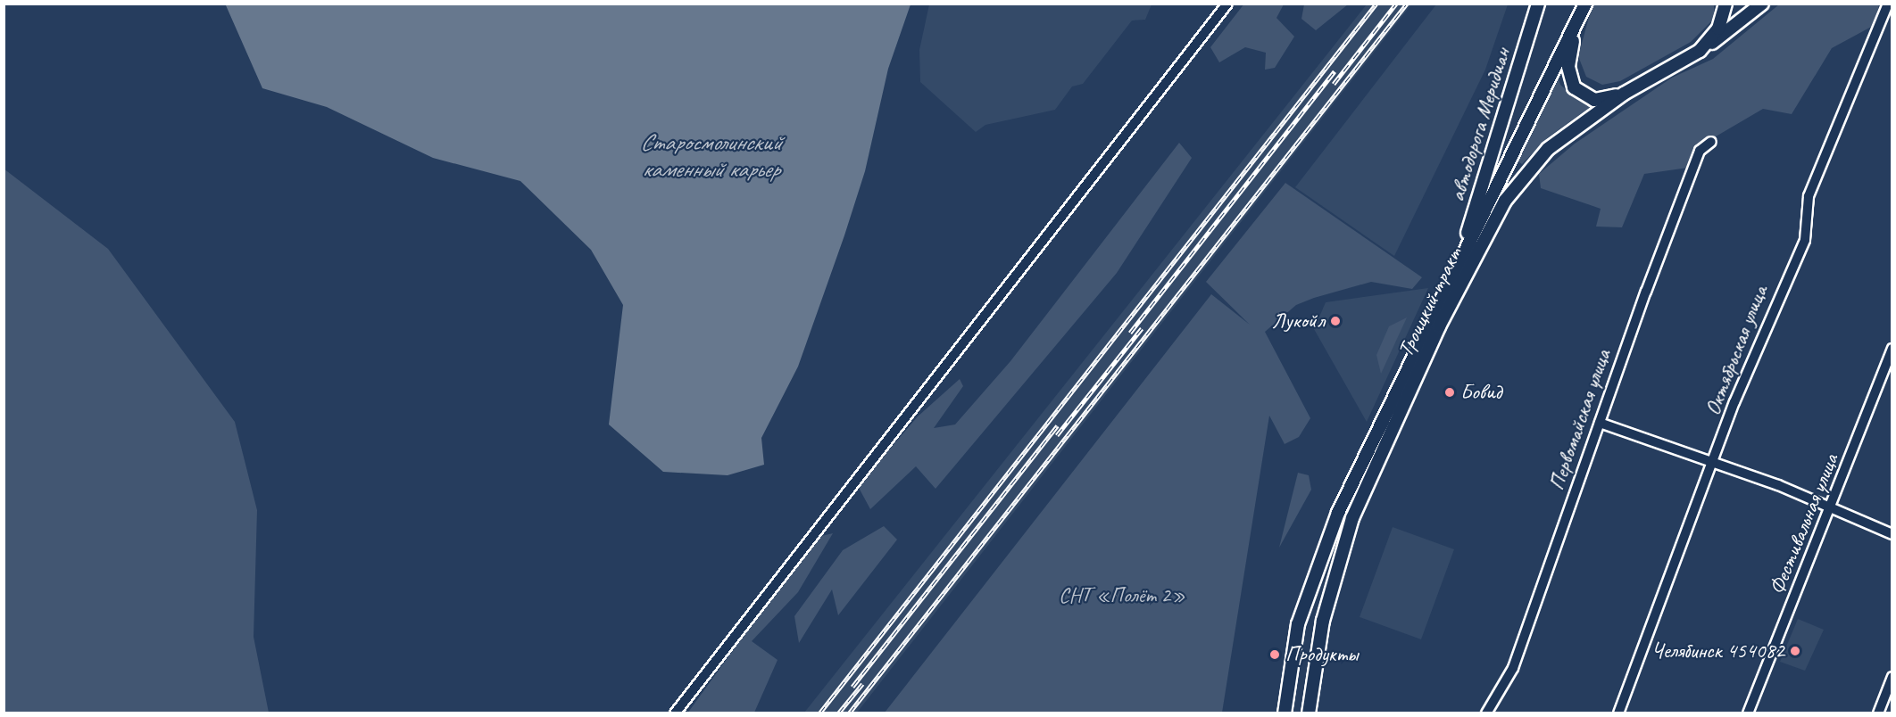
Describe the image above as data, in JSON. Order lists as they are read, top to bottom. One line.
{"streets":{"main road":["автодорога Меридиан","Троицкий тракт"],"street":["Октябрьская улица","Первомайская улица","Фестивальная улица"]},"crossings":[["автодорога Меридиан","Троицкий тракт"]],"water":["Старосмолинский каменный карьер"],"parks":["СНТ «Полёт 2»"],"places":["Лукойл","Бовид","Челябинск 454082","Продукты"]}
